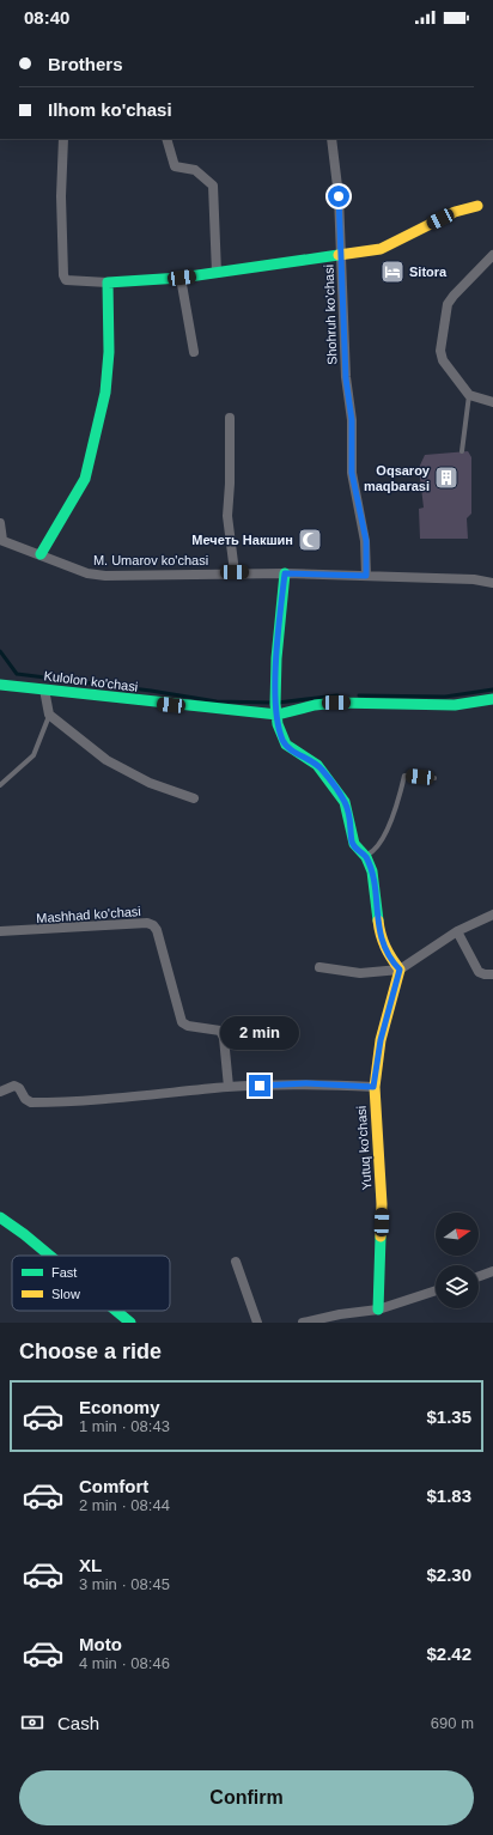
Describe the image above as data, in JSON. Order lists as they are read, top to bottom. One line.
{"streets":{"street":["Shohruh ko'chasi","M. Umarov ko'chasi","Kulolon ko'chasi","Mashhad ko'chasi","Yutuq ko'chasi"]},"crossings":[["Shohruh ko'chasi","M. Umarov ko'chasi"]],"places":{"hotel":["Sitora"],"building":["Oqsaroy maqbarasi"],"mosque":["Мечеть Накшин"]},"legend":["Fast","Slow"],"north":"right","page":{"status":"08:40","banner":["Brothers","Ilhom ko'chasi"],"bubble":"2 min","heading":"Choose a ride","list":[{"name":"Economy","note":"1 min · 08:43","value":"$1.35"},{"name":"Comfort","note":"2 min · 08:44","value":"$1.83"},{"name":"XL","note":"3 min · 08:45","value":"$2.30"},{"name":"Moto","note":"4 min · 08:46","value":"$2.42"}],"pay":["Cash","690 m"],"buttons":"Confirm"}}
